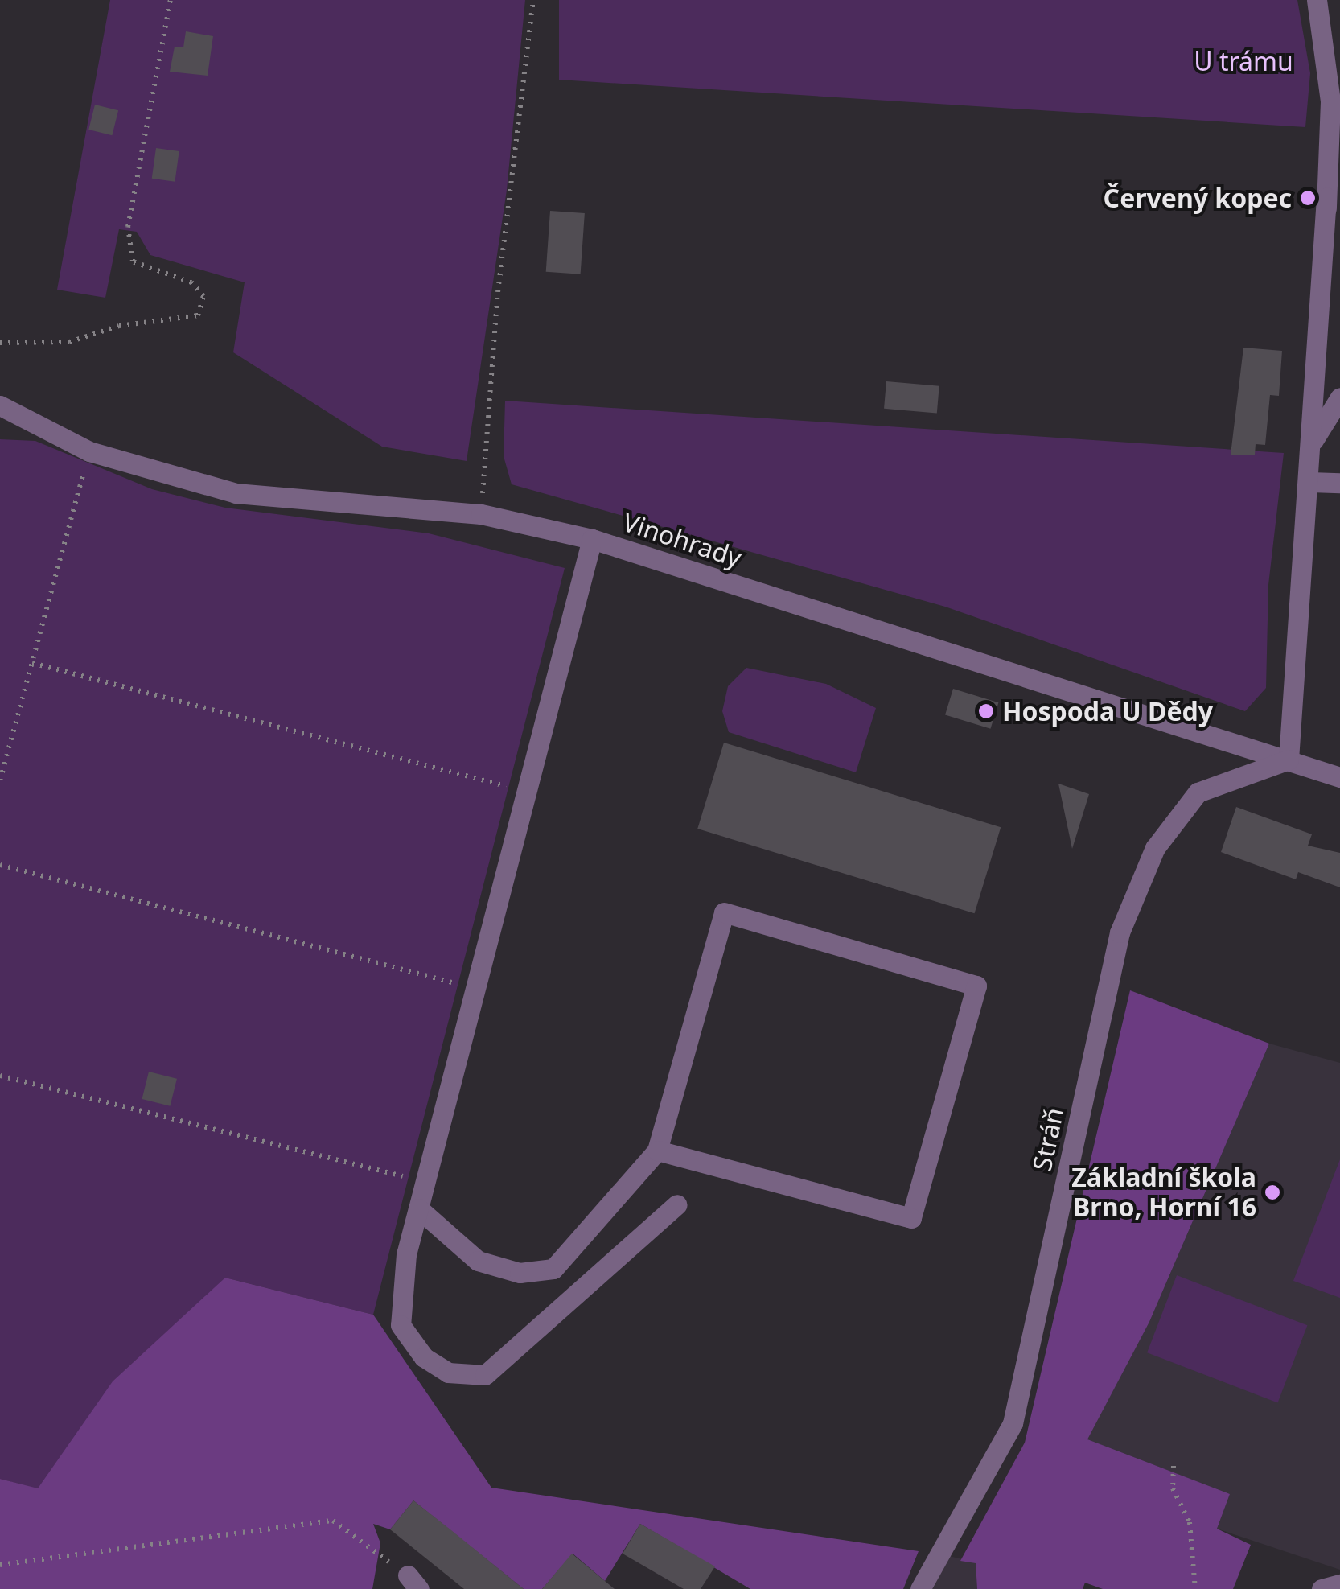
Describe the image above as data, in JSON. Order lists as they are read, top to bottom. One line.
{"streets":{"street":["Vinohrady","Stráň"]},"crossings":[["Vinohrady","Stráň"]],"parks":["U trámu"],"places":["Červený kopec","Hospoda U Dědy","Základní škola Brno, Horní 16"]}
